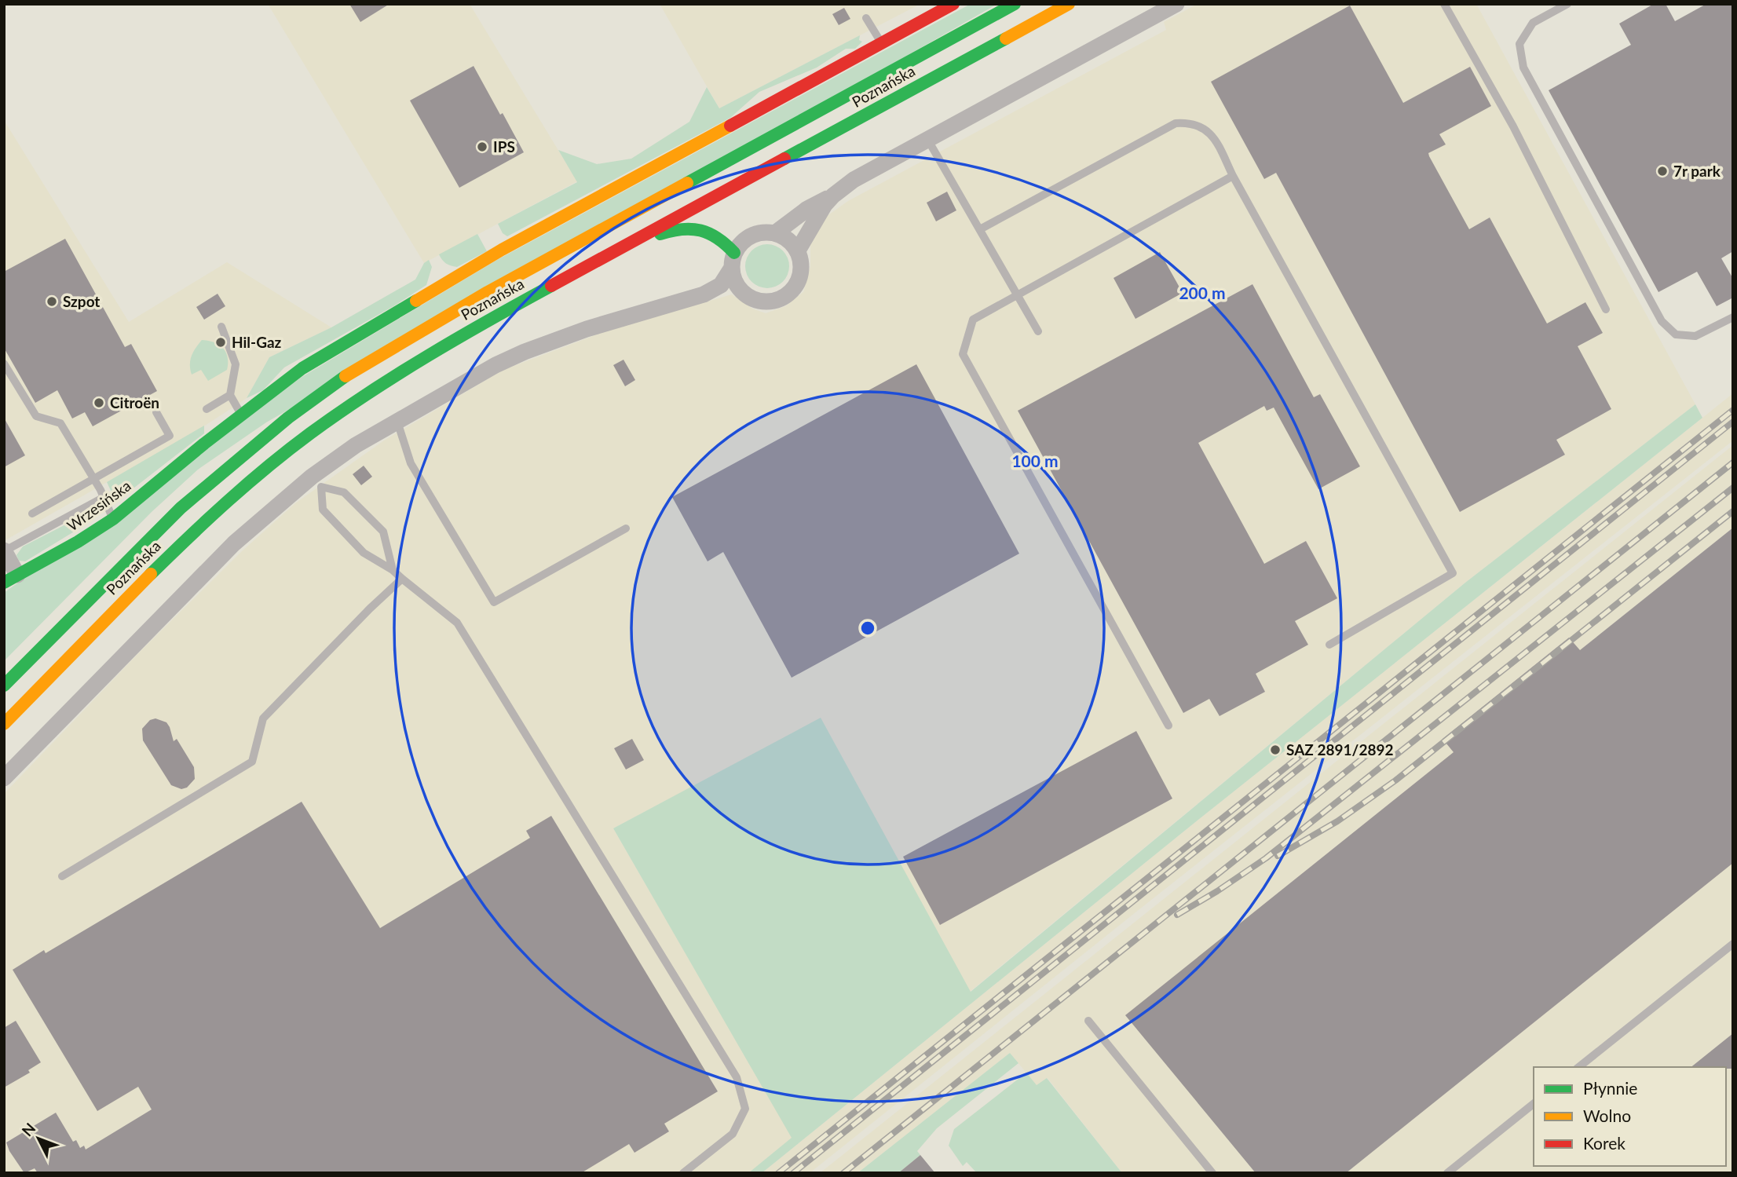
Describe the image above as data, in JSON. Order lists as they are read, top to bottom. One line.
{"streets":{"main road":["Poznańska","Wrzesińska"]},"places":["IPS","7r park","Szpot","Hil-Gaz","Citroën","SAZ 2891/2892"],"legend":["Płynnie","Wolno","Korek"],"north":"top left","rings":["200 m","100 m"]}
